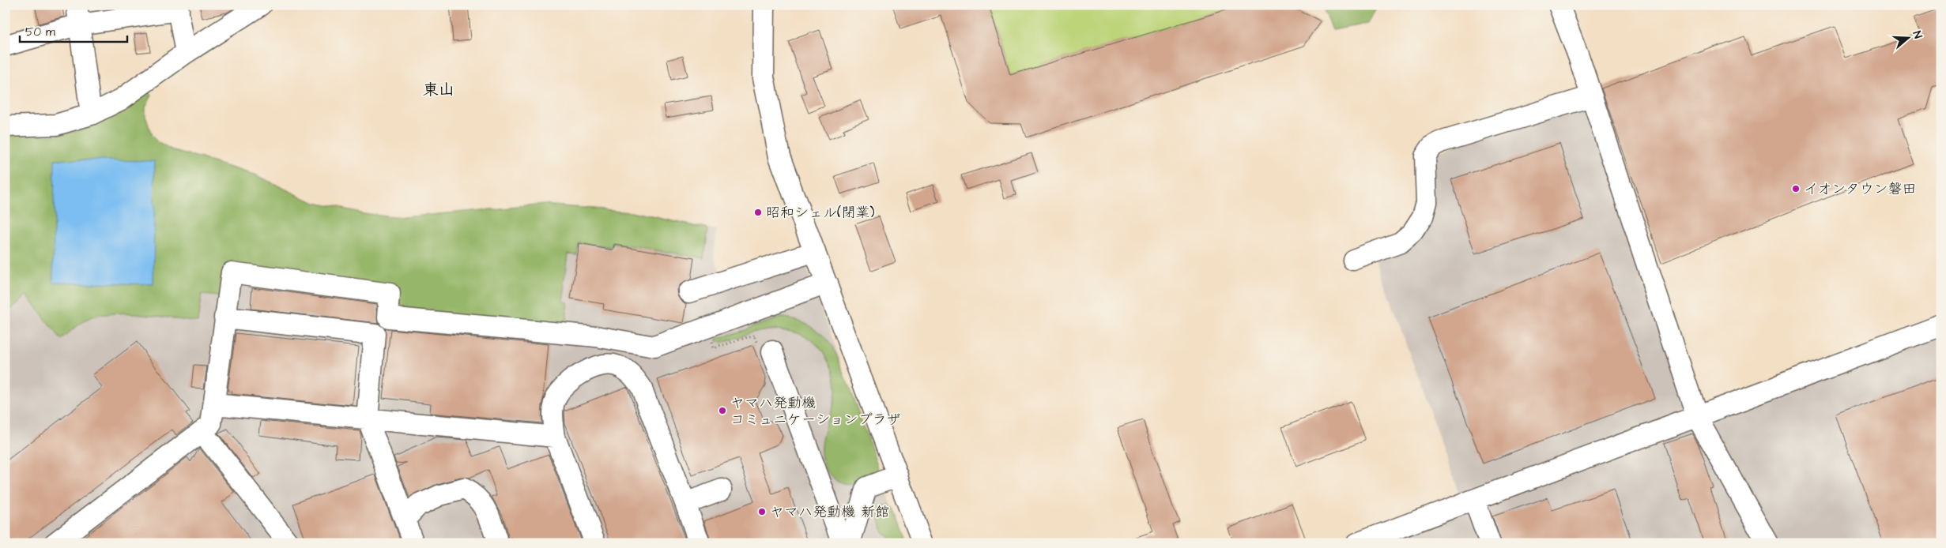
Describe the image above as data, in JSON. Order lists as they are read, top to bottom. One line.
{"districts":["東山"],"places":["イオンタウン磐田","昭和シェル(閉業)","ヤマハ発動機 コミュニケーションプラザ","ヤマハ発動機 新館"],"scale_bar":"50 m","north":"right"}
